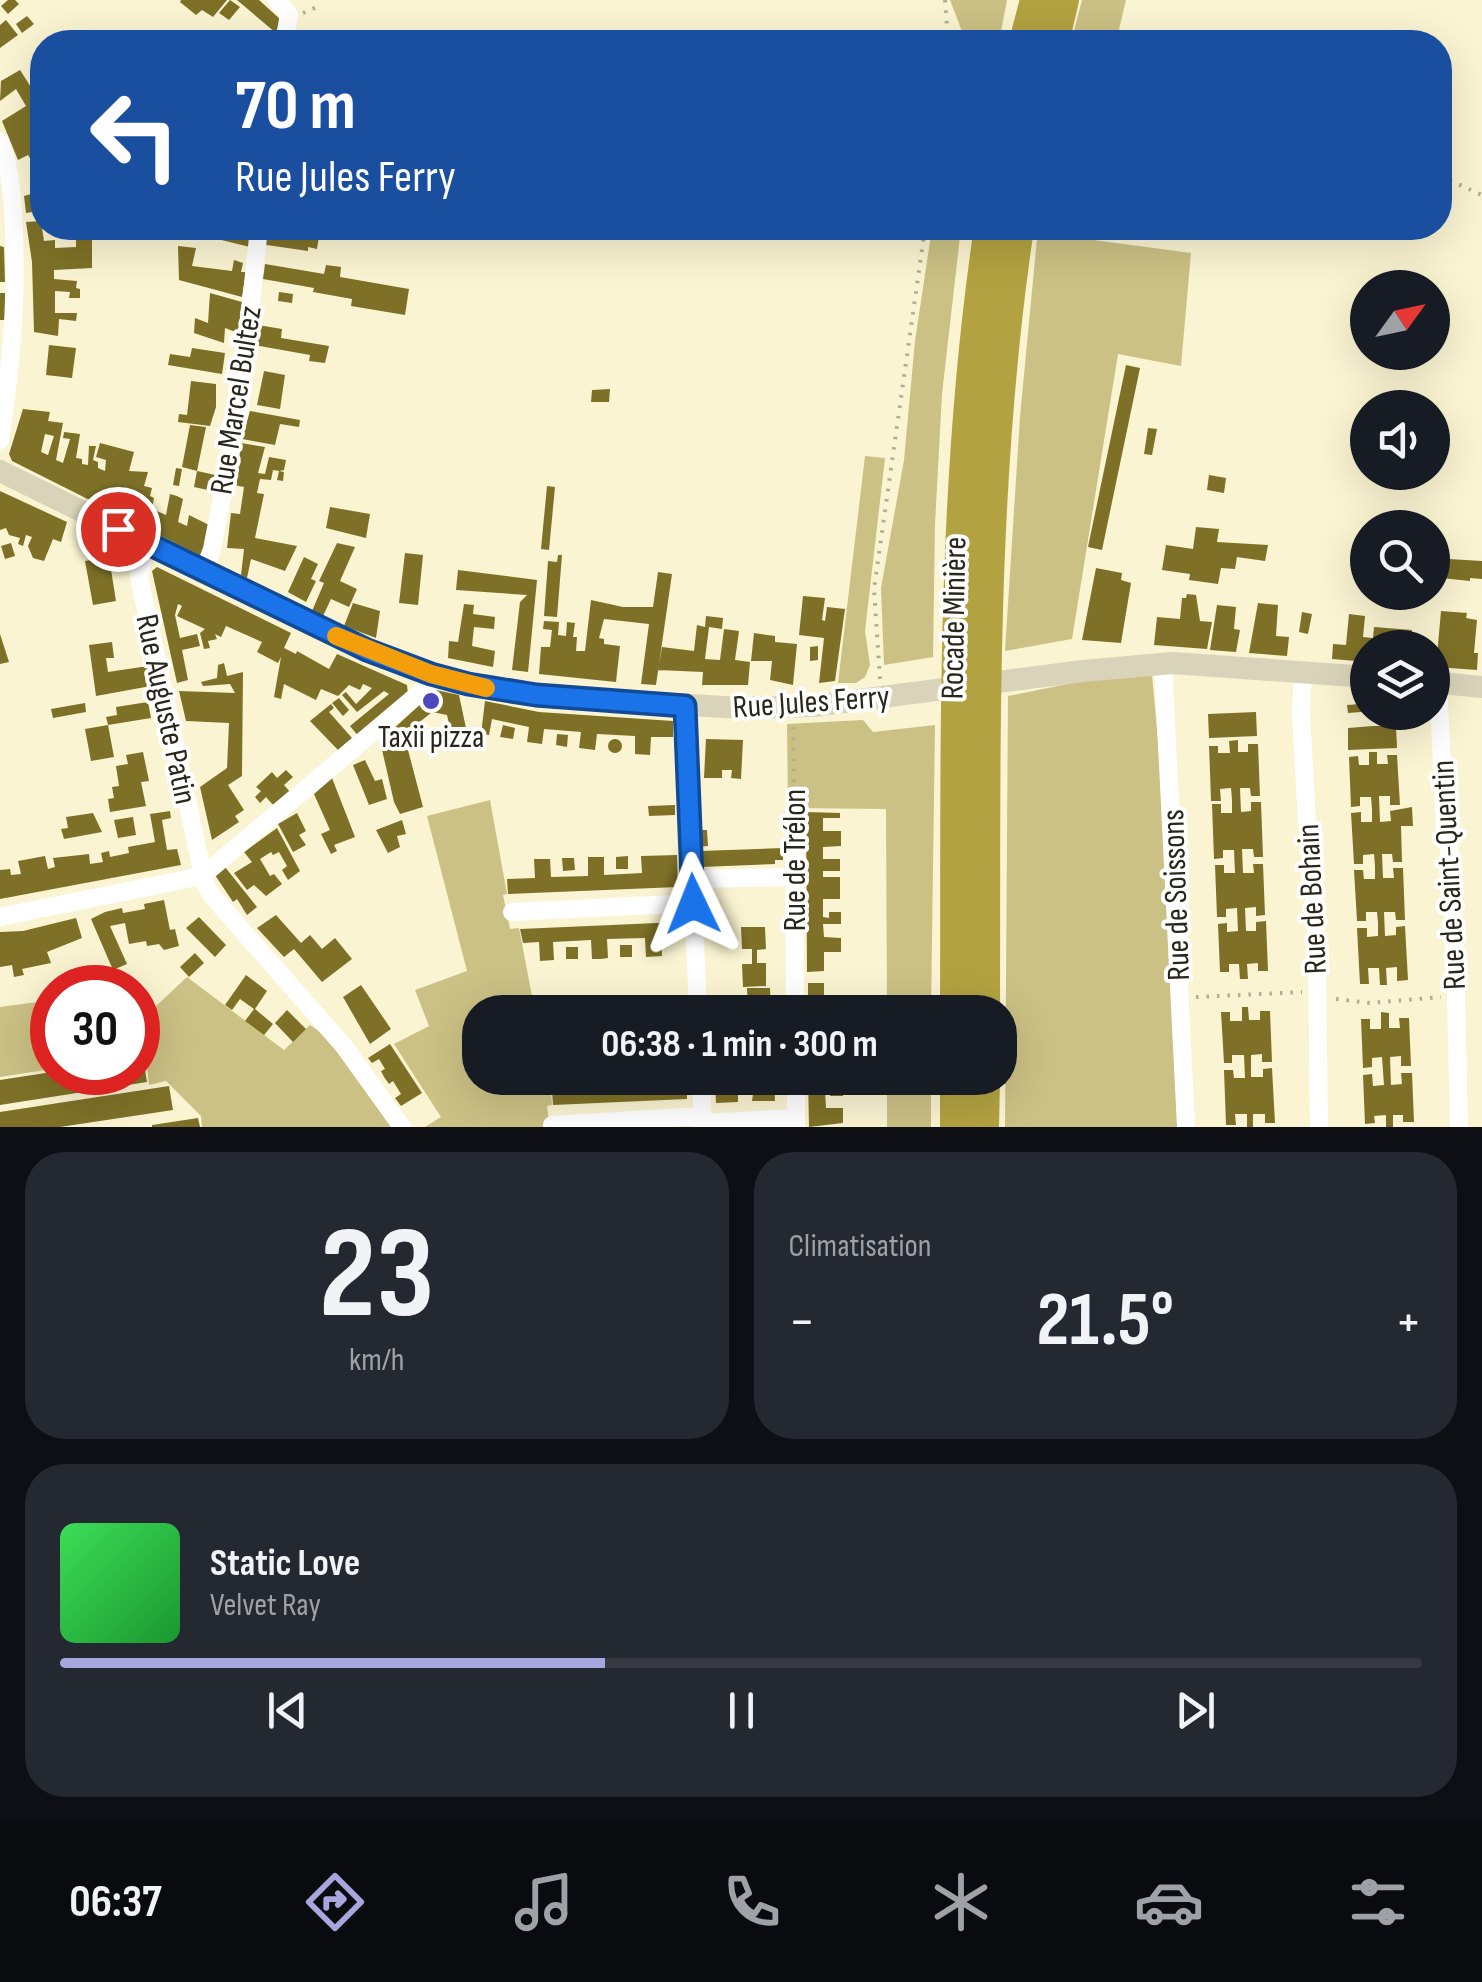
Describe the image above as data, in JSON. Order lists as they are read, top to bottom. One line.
{"streets":{"highway":["Rocade Minière"],"street":["Rue Marcel Bultez","Rue Jules Ferry","Rue Auguste Patin","Rue de Trélon","Rue de Saint-Quentin","Rue de Soissons","Rue de Bohain"]},"crossings":[["Rue Marcel Bultez","Rue Jules Ferry"],["Rue Jules Ferry","Rue Auguste Patin"],["Rue Jules Ferry","Rue de Trélon"],["Rue Jules Ferry","Rue de Soissons"],["Rue Jules Ferry","Rue de Bohain"]],"places":["Taxii pizza"],"north":"top right","page":{"turn":["70 m","Rue Jules Ferry"],"limit":"30","trip":"06:38 · 1 min · 300 m","tile":[["23","km/h"],"Climatisation"],"heat":["−","21.5°","+"],"song":["Static Love","Velvet Ray"],"tabs":"06:37"}}
